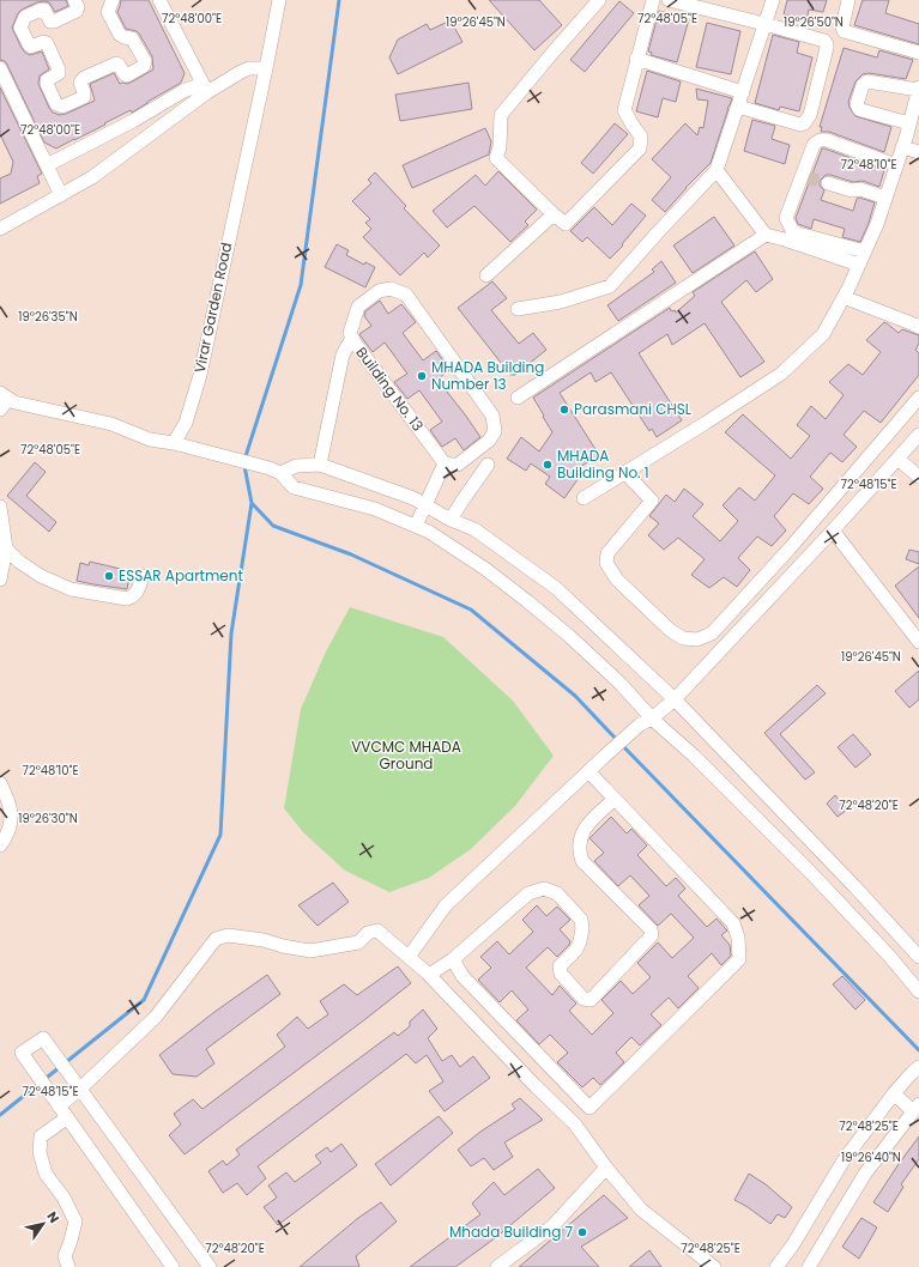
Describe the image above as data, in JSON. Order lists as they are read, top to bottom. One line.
{"streets":{"street":["Virar Garden Road","Building No. 13"]},"parks":["VVCMC MHADA Ground"],"places":["MHADA Building Number 13","Parasmani CHSL","MHADA Building No. 1","ESSAR Apartment","Mhada Building 7"],"north":"top right","coordinates":["72°48'05\"E","72°48'00\"E","19°26'45\"N","19°26'50\"N","72°48'10\"E","19°26'35\"N","72°48'15\"E","72°48'20\"E","19°26'30\"N","72°48'25\"E","19°26'40\"N"]}
